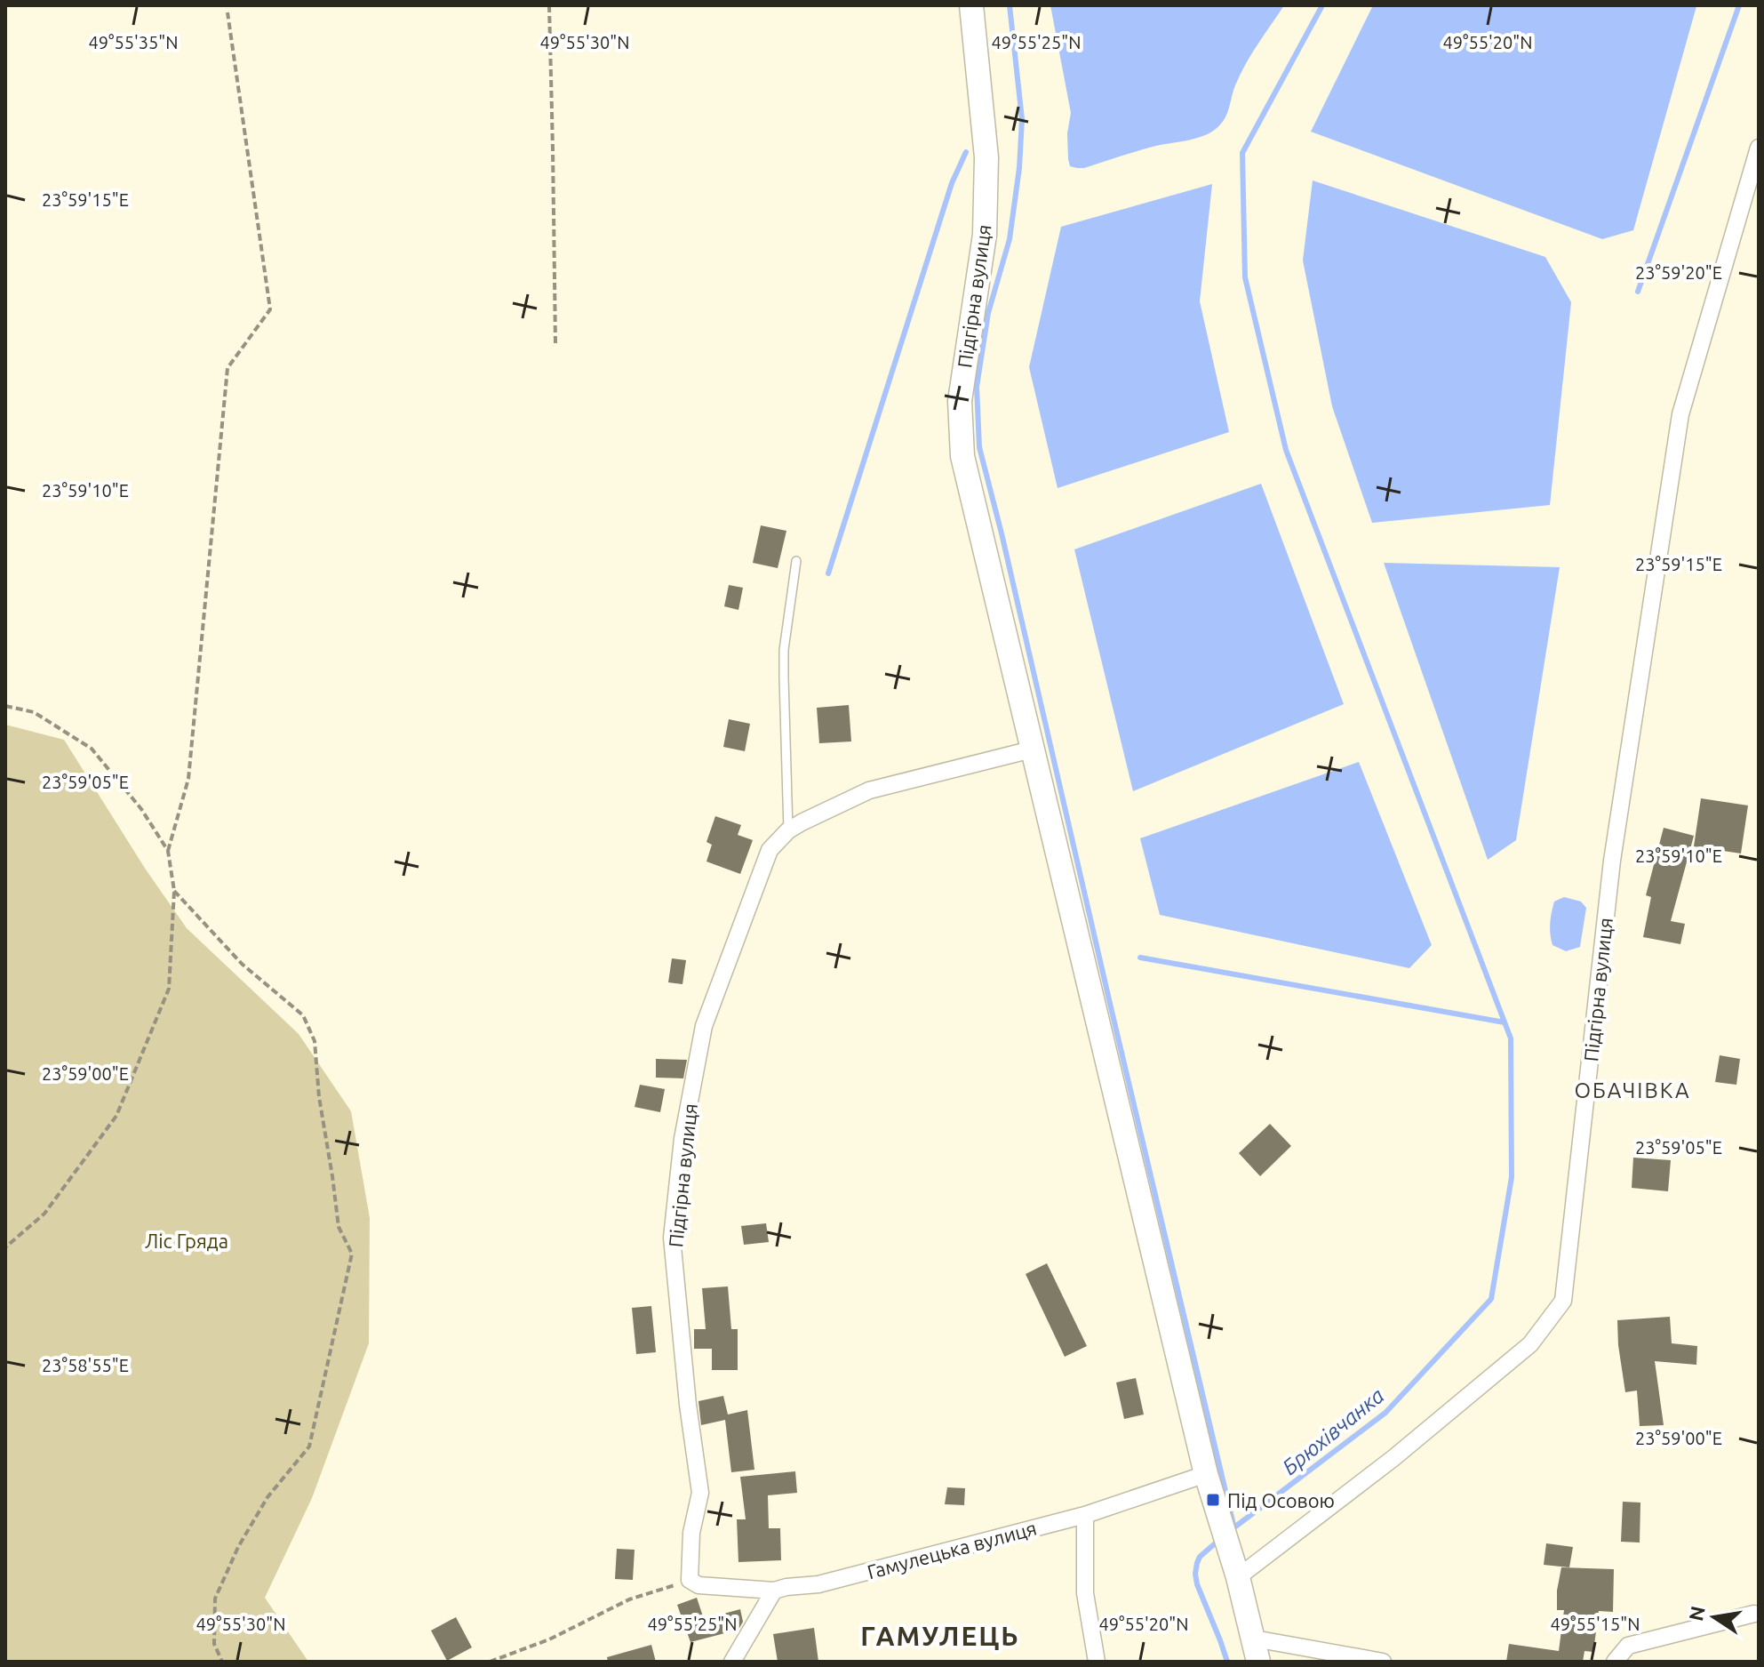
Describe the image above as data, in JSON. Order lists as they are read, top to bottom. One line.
{"streets":{"street":["Підгірна вулиця","Гамулецька вулиця"]},"crossings":[["Підгірна вулиця","Гамулецька вулиця"]],"districts":["ОБАЧІВКА","ГАМУЛЕЦЬ"],"water":["Брюхівчанка"],"parks":["Ліс Гряда"],"places":{"transit":["Під Осовою"]},"north":"left","coordinates":["49°55'35\"N","49°55'30\"N","49°55'25\"N","49°55'20\"N","23°59'15\"E","23°59'20\"E","23°59'10\"E","23°59'05\"E","23°59'00\"E","23°58'55\"E","49°55'15\"N"]}
